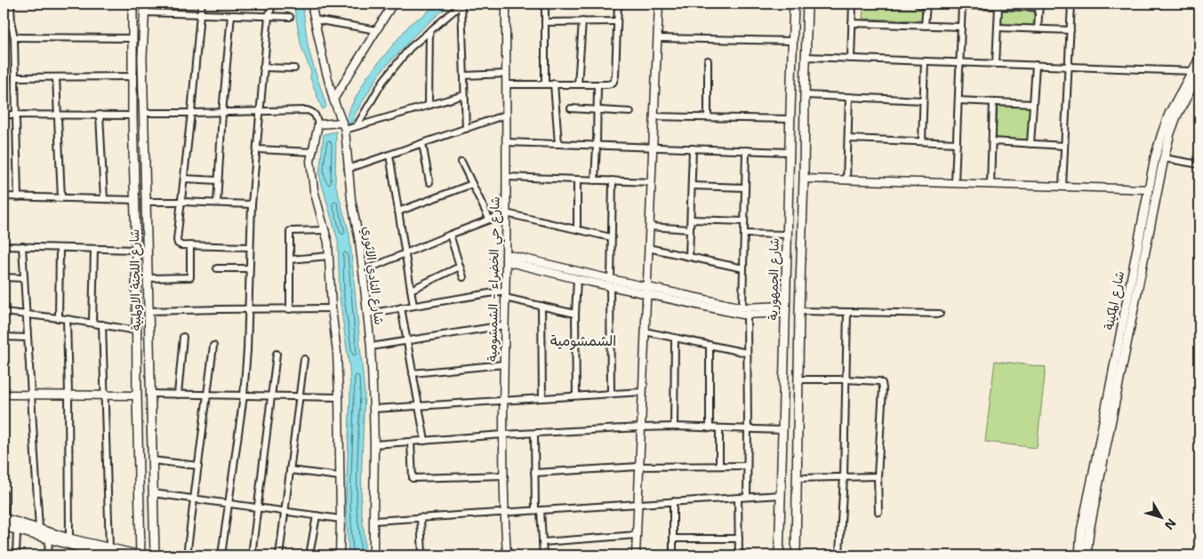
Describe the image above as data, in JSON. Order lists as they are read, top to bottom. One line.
{"streets":{"main road":["شارع الجمهورية","شارع اللجنة الاولمبية","شارع المكينة"],"street":["شارع النادي الاثوري","شارع حي الخضراء - الشمشومية"]},"districts":["الشمشومية"],"north":"bottom right"}
